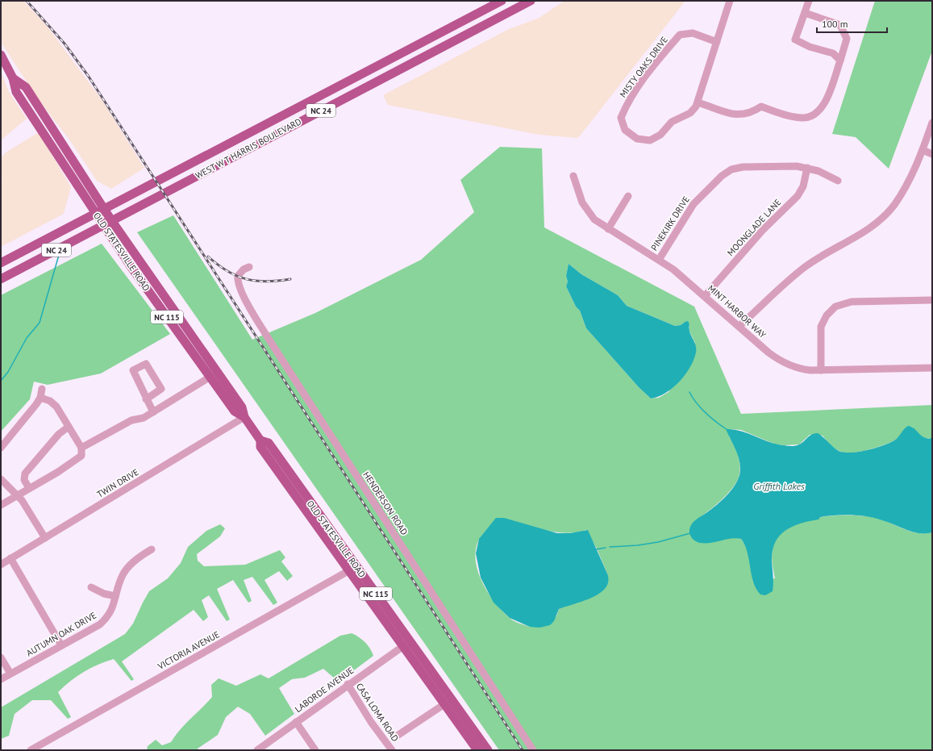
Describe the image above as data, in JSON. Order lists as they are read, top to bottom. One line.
{"streets":{"main road":["NC 24","WEST W T HARRIS BOULEVARD","OLD STATESVILLE ROAD","NC 115"],"street":["MISTY OAKS DRIVE","PINEKIRK DRIVE","MOONGLADE LANE","MINT HARBOR WAY","TWIN DRIVE","HENDERSON ROAD","AUTUMN OAK DRIVE","VICTORIA AVENUE","LABORDE AVENUE","CASA LOMA ROAD"]},"crossings":[["WEST W T HARRIS BOULEVARD","OLD STATESVILLE ROAD"],["PINEKIRK DRIVE","MOONGLADE LANE"],["PINEKIRK DRIVE","MINT HARBOR WAY"],["MOONGLADE LANE","MINT HARBOR WAY"],["OLD STATESVILLE ROAD","TWIN DRIVE"],["OLD STATESVILLE ROAD","VICTORIA AVENUE"],["OLD STATESVILLE ROAD","LABORDE AVENUE"],["LABORDE AVENUE","CASA LOMA ROAD"]],"water":["Griffith Lakes"],"scale_bar":"100 m"}
